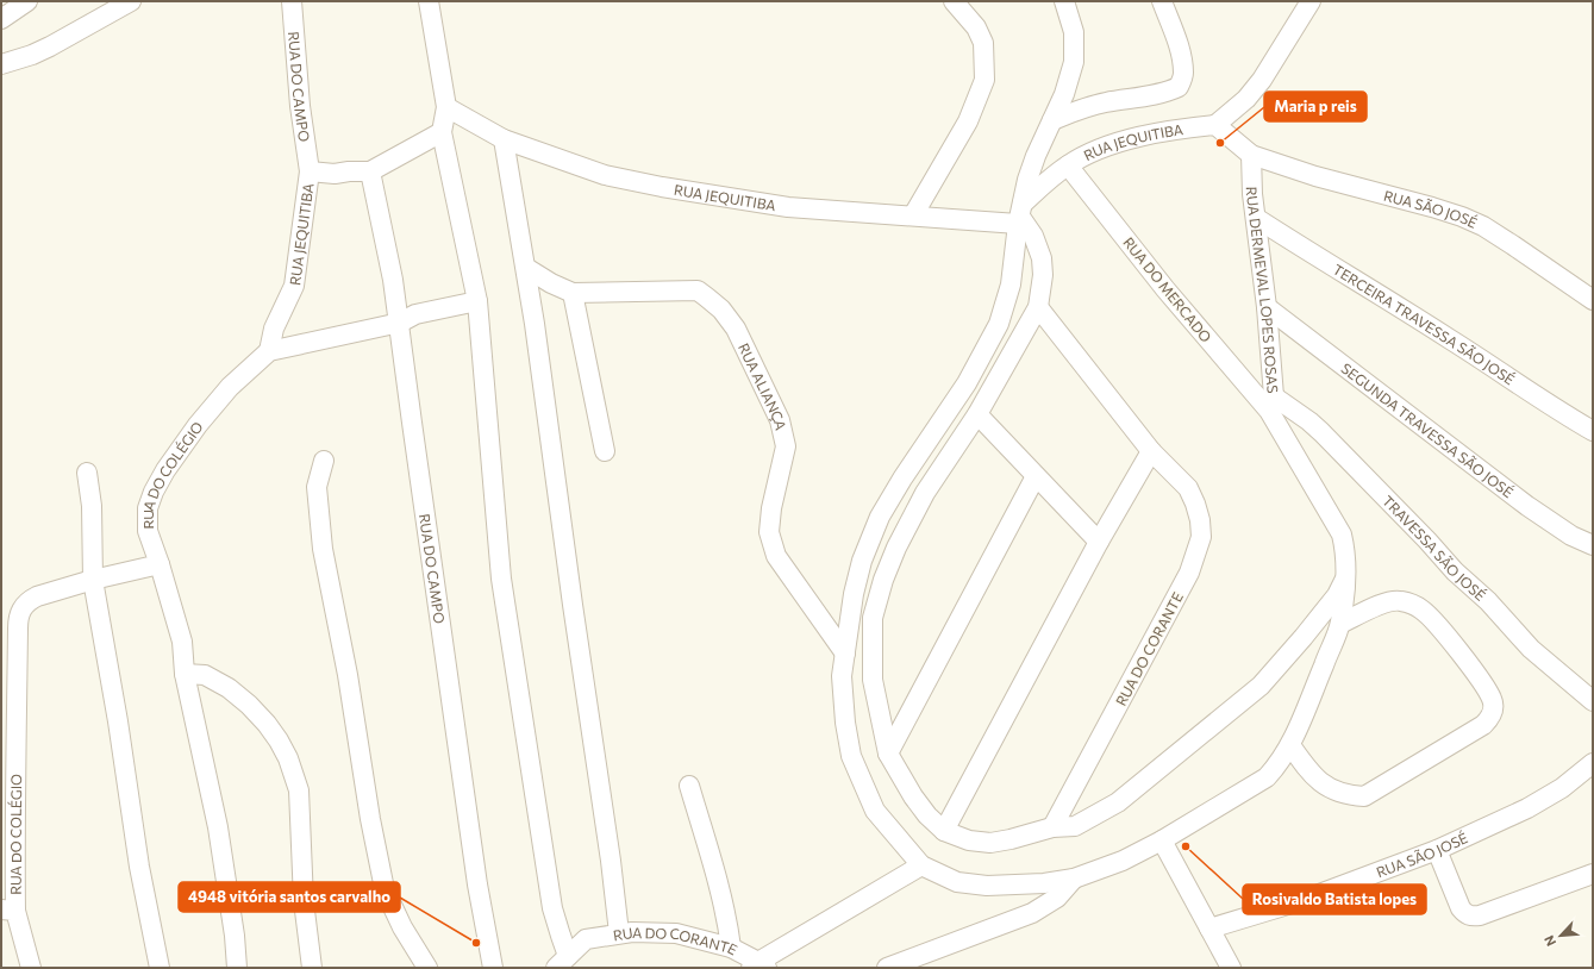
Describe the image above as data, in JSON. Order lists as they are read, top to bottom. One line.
{"streets":{"street":["RUA DO CAMPO","RUA JEQUITIBA","RUA SÃO JOSÉ","RUA DO MERCADO","RUA DERMEVAL LOPES ROSAS","TERCEIRA TRAVESSA SÃO JOSÉ","RUA ALIANÇA","SEGUNDA TRAVESSA SÃO JOSÉ","RUA DO COLÉGIO","TRAVESSA SÃO JOSÉ","RUA DO CORANTE"]},"crossings":[["RUA DO CAMPO","RUA JEQUITIBA"],["RUA JEQUITIBA","RUA DO MERCADO"],["RUA JEQUITIBA","RUA DO COLÉGIO"],["RUA SÃO JOSÉ","RUA DERMEVAL LOPES ROSAS"],["RUA DO MERCADO","RUA DERMEVAL LOPES ROSAS"],["RUA DO MERCADO","TRAVESSA SÃO JOSÉ"],["RUA DERMEVAL LOPES ROSAS","TERCEIRA TRAVESSA SÃO JOSÉ"],["RUA DERMEVAL LOPES ROSAS","SEGUNDA TRAVESSA SÃO JOSÉ"],["RUA DERMEVAL LOPES ROSAS","TRAVESSA SÃO JOSÉ"],["RUA DERMEVAL LOPES ROSAS","RUA DO CORANTE"]],"places":["Maria p reis","Rosivaldo Batista lopes","4948 vitória santos carvalho"],"north":"bottom left"}
